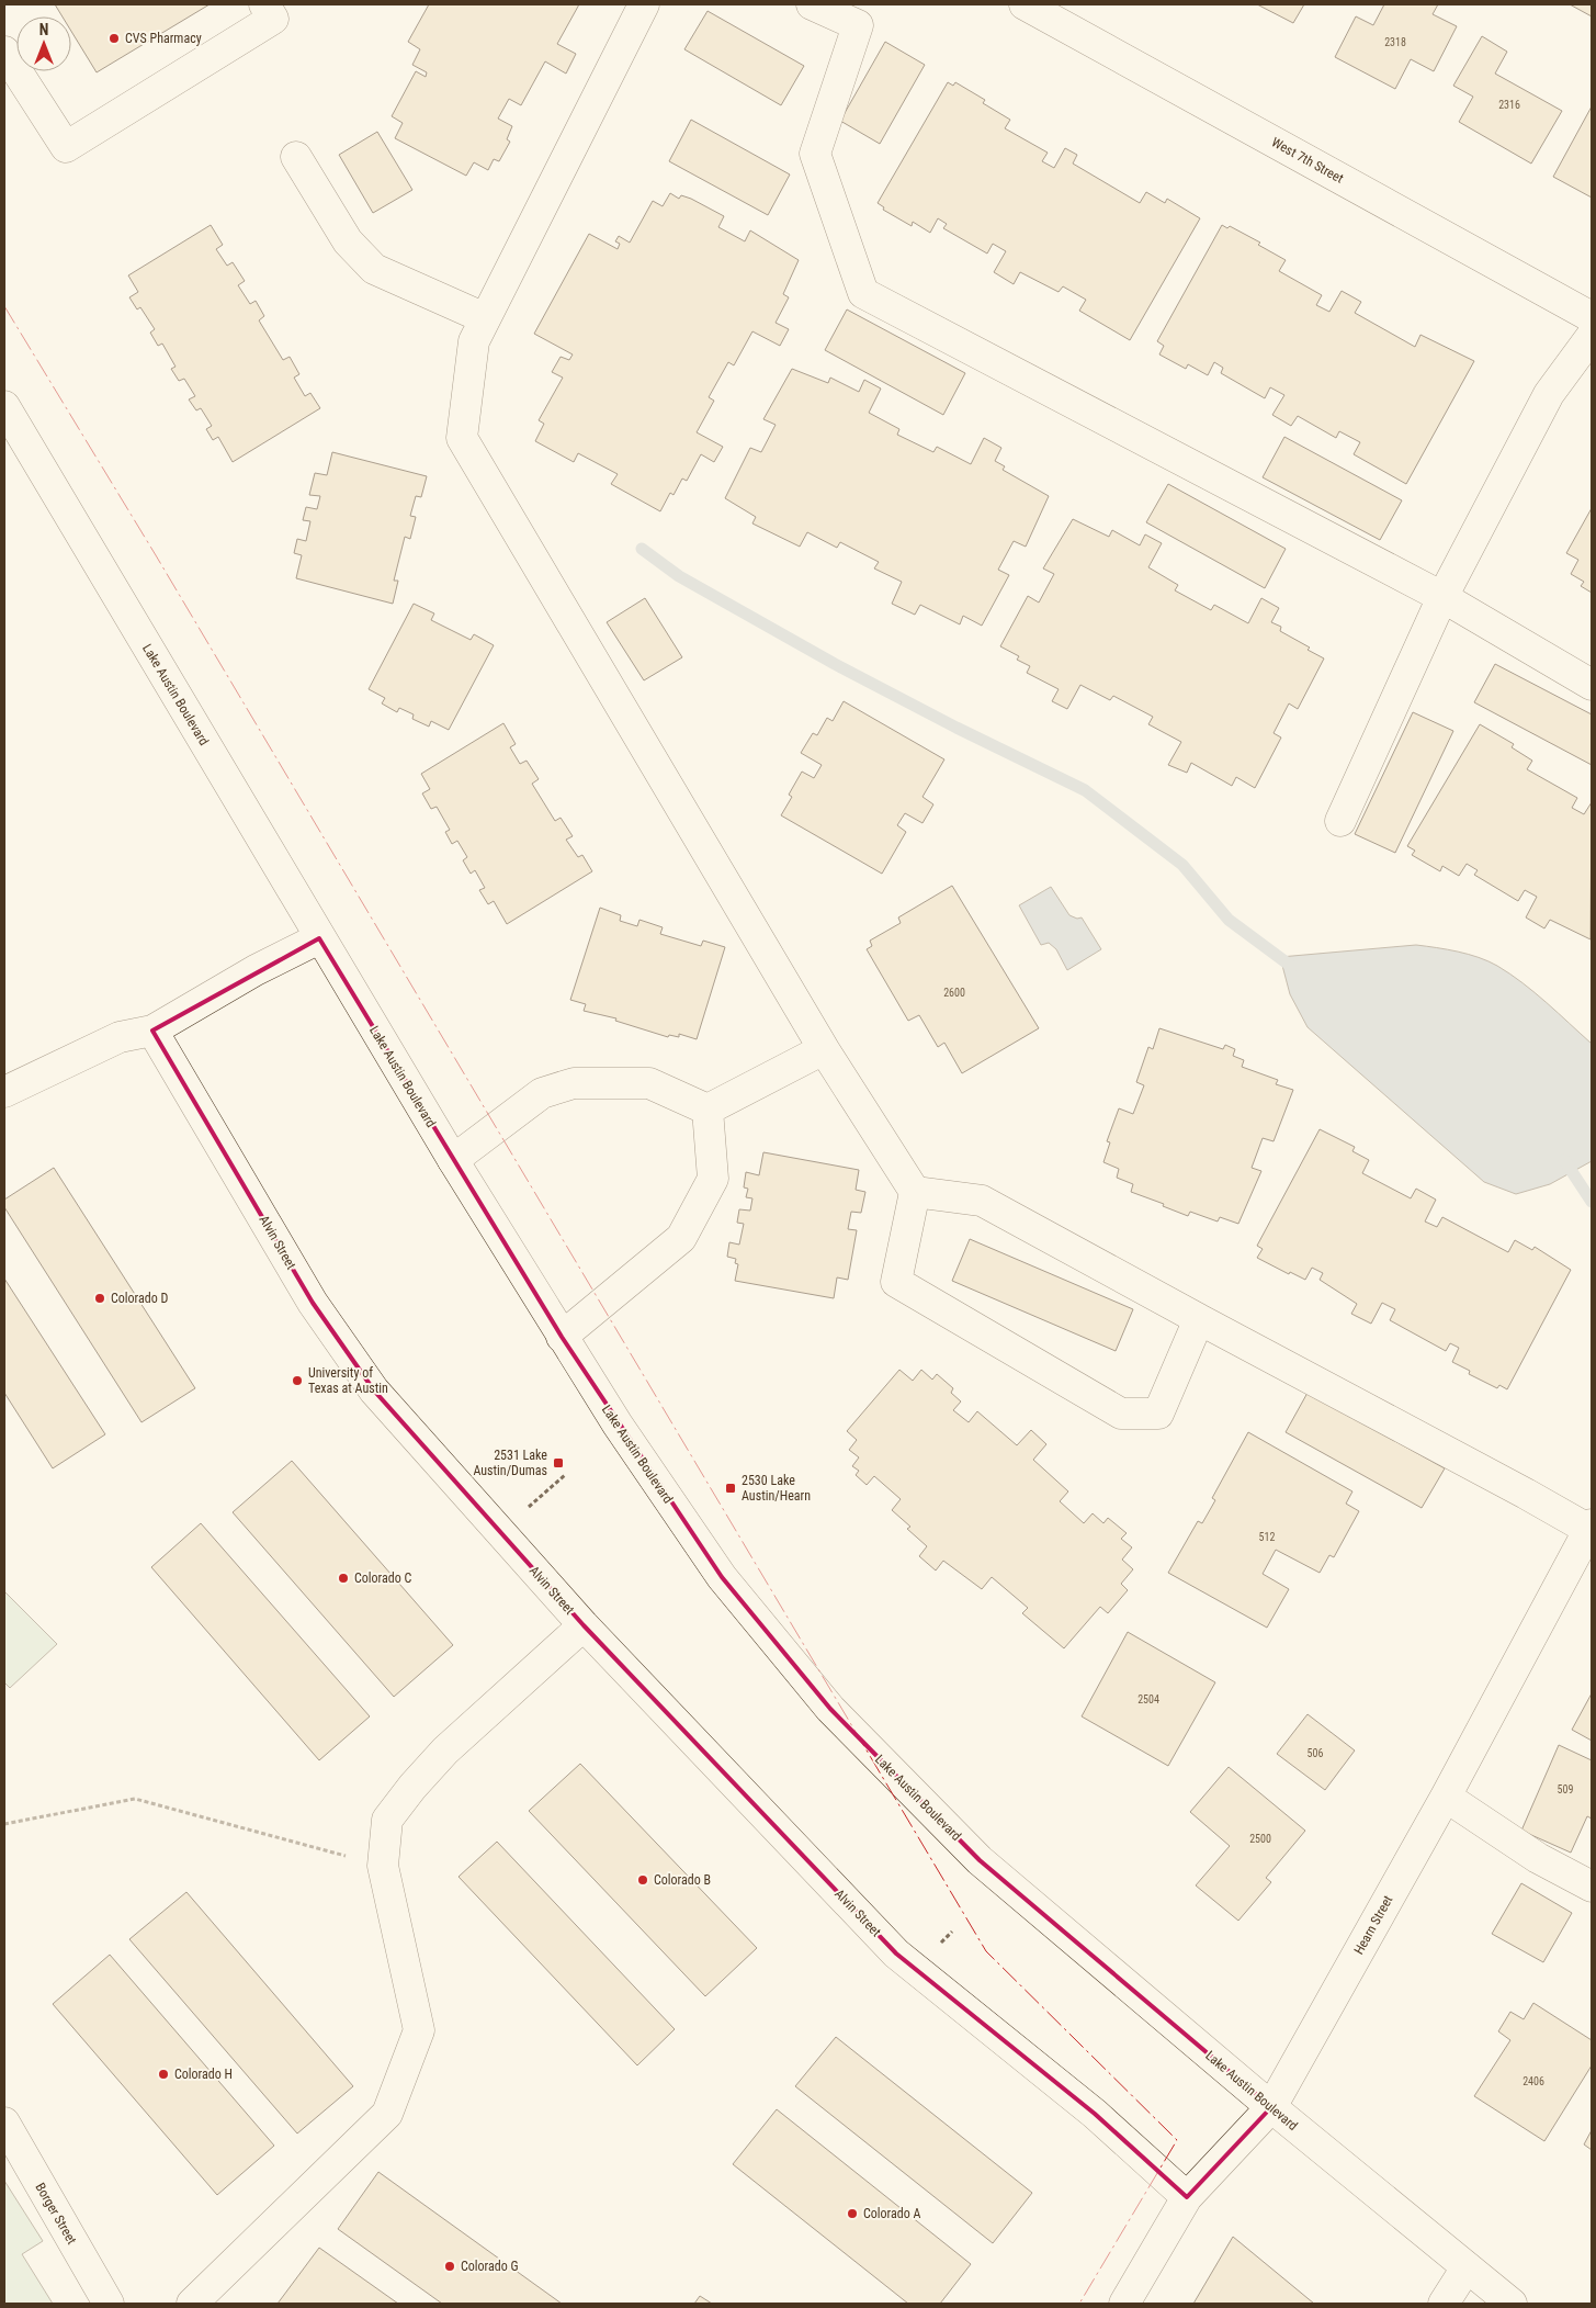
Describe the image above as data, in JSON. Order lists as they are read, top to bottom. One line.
{"streets":{"street":["West 7th Street","Lake Austin Boulevard","Alvin Street","Hearn Street","Borger Street"]},"crossings":[["Lake Austin Boulevard","Hearn Street"],["Alvin Street","Hearn Street"]],"places":{"other":["CVS Pharmacy","Colorado D","University of Texas at Austin","Colorado C","Colorado B","Colorado H","Colorado A","Colorado G"],"transit":["2531 Lake Austin/Dumas","2530 Lake Austin/Hearn"]},"house_numbers":["2318","2316","2600","512","2504","506","509","2500","2406"],"north":"top"}
